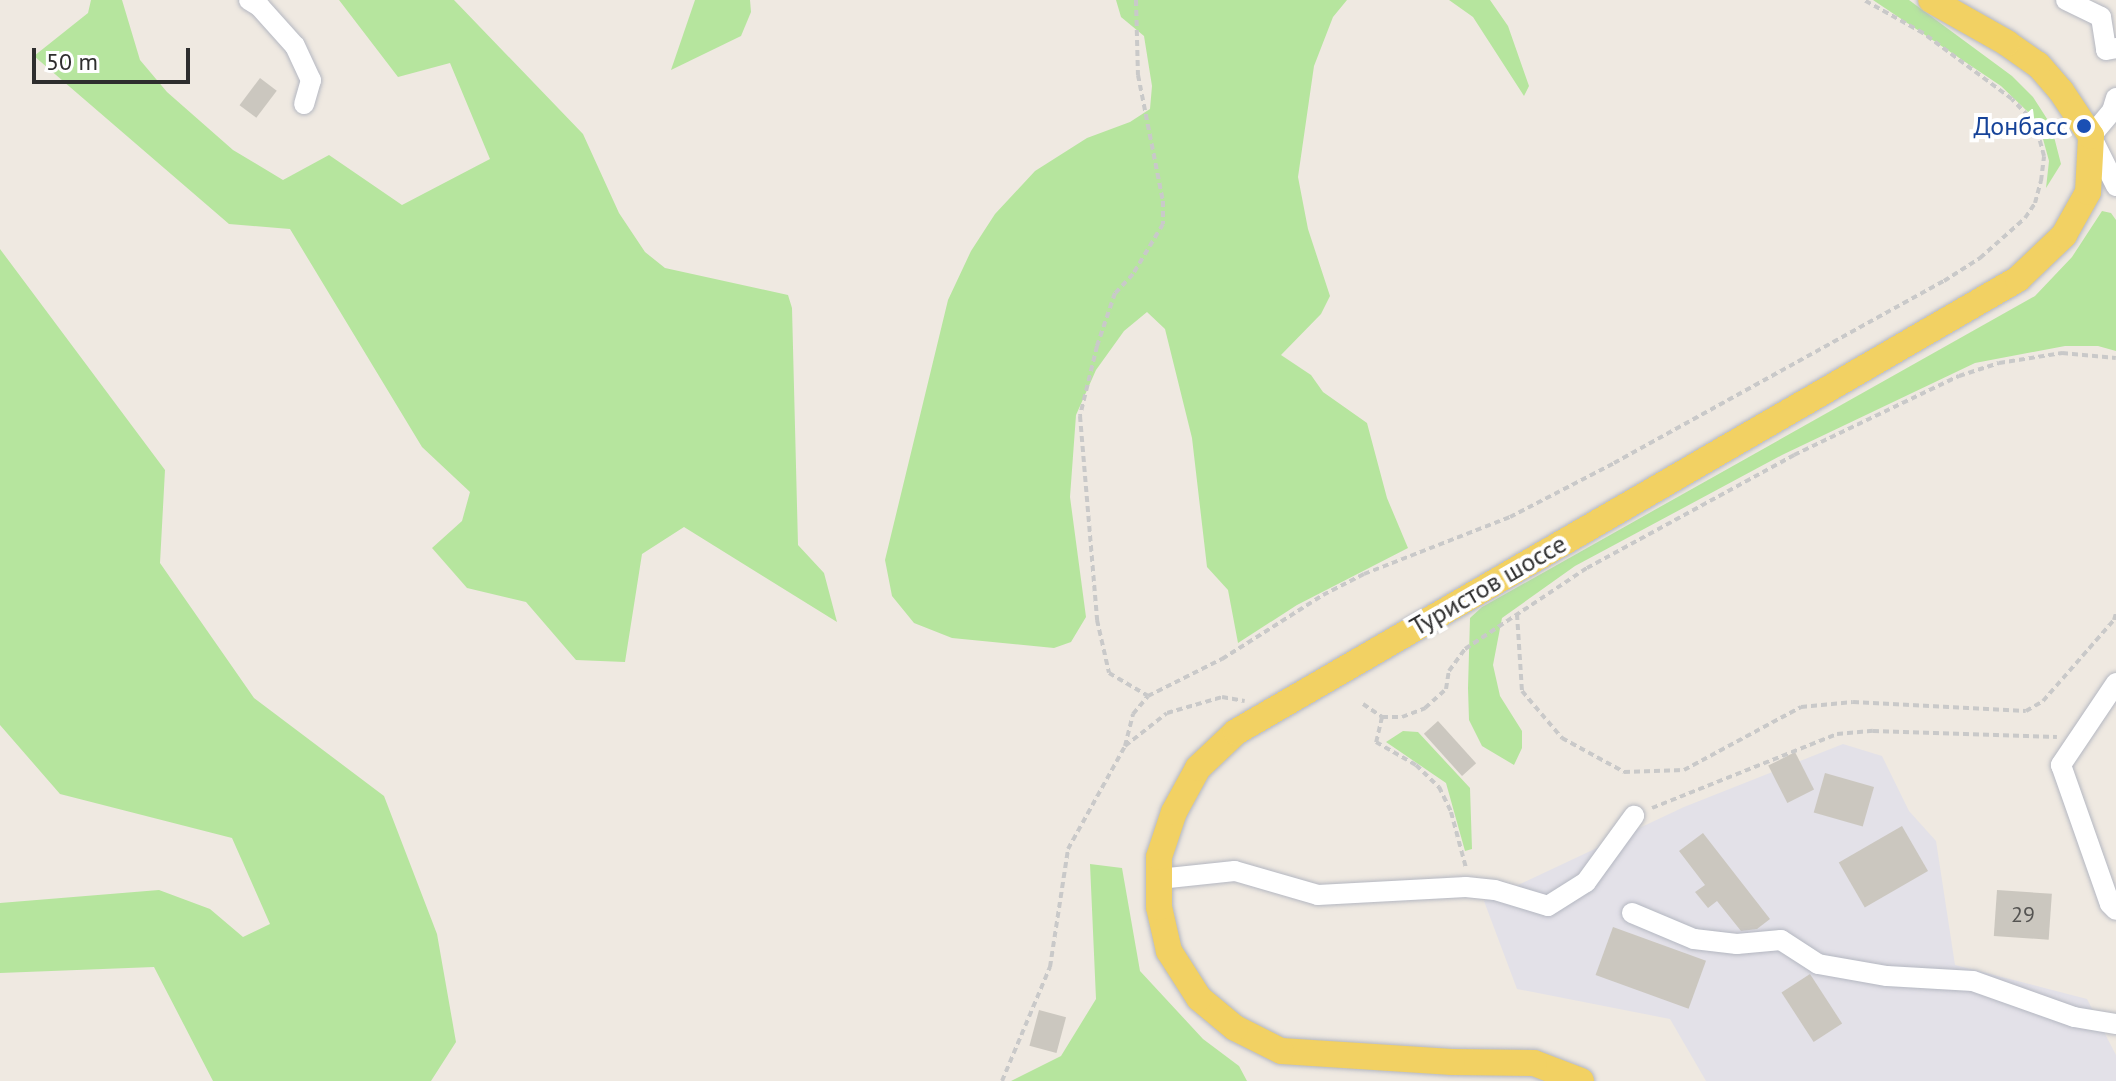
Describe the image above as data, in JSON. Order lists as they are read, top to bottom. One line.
{"streets":{"main road":["Туристов шоссе"]},"places":["Донбасс"],"house_numbers":["29"],"scale_bar":"50 m"}
